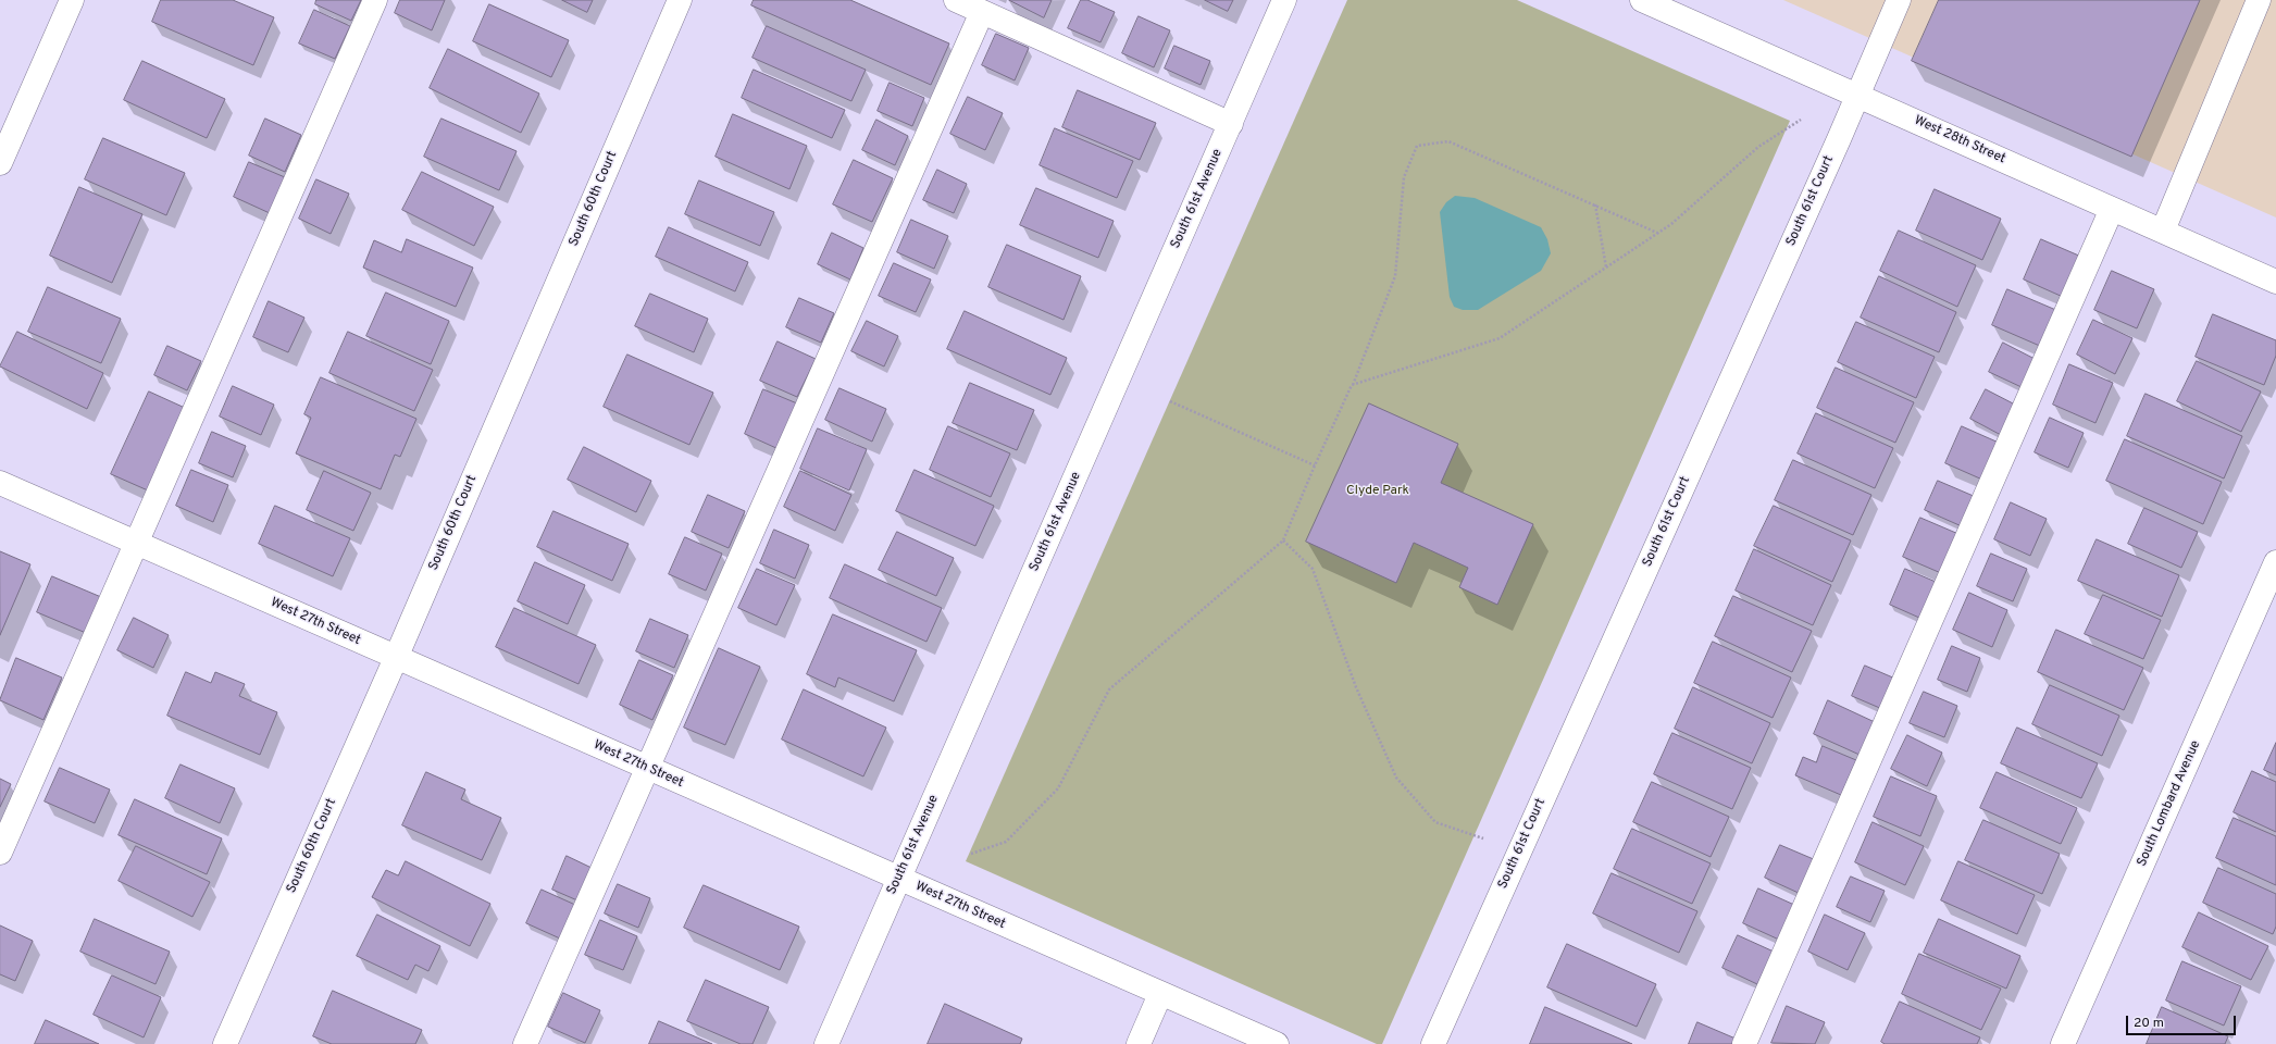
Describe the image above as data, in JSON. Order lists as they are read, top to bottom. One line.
{"streets":{"street":["West 28th Street","South 60th Court","South 61st Avenue","South 61st Court","West 27th Street","South Lombard Avenue"]},"crossings":[["West 28th Street","South 61st Court"],["South 60th Court","West 27th Street"],["South 61st Avenue","West 27th Street"]],"parks":["Clyde Park"],"scale_bar":"20 m"}
